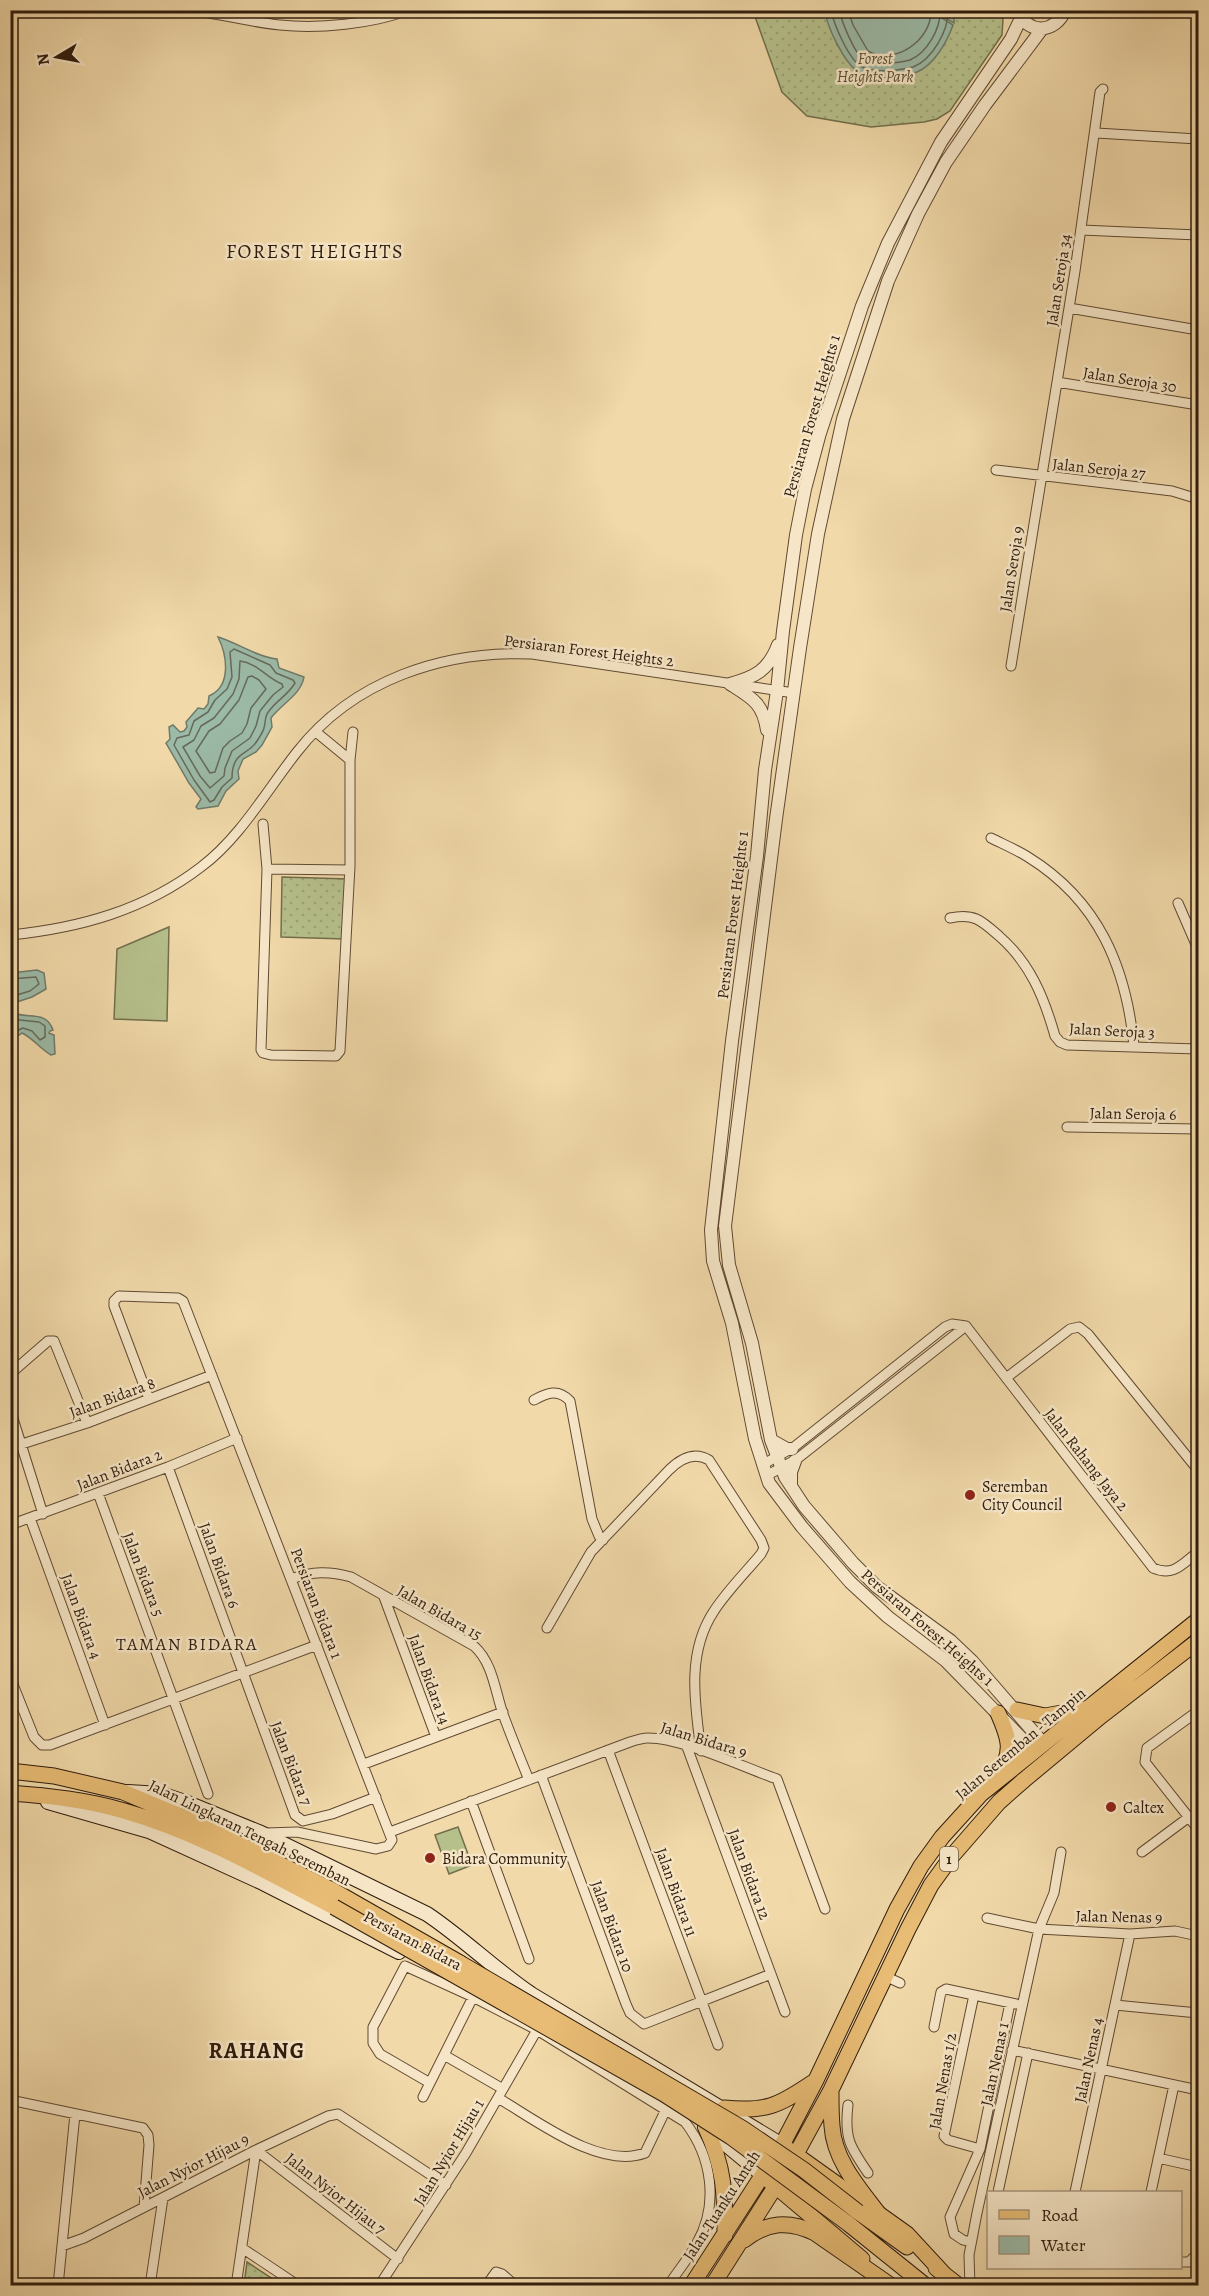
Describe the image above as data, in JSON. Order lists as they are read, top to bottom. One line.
{"streets":{"main road":["Jalan Seremban - Tampin","Jalan Lingkaran Tengah Seremban","1","Persiaran Bidara","Jalan Tuanku Antah"],"street":["Jalan Seroja 34","Jalan Seroja 30","Persiaran Forest Heights 1","Jalan Seroja 27","Jalan Seroja 9","Persiaran Forest Heights 2","Jalan Seroja 3","Jalan Seroja 6","Jalan Bidara 8","Jalan Rahang Jaya 2","Jalan Bidara 2","Jalan Bidara 6","Jalan Bidara 5","Persiaran Bidara 1","Jalan Bidara 15","Jalan Bidara 4","Jalan Bidara 14","Jalan Bidara 9","Jalan Bidara 7","Jalan Bidara 12","Jalan Bidara 11","Jalan Nenas 9","Jalan Bidara 10","Jalan Nenas 4","Jalan Nenas 1","Jalan Nenas 1/2","Jalan Nyior Hijau 1","Jalan Nyior Hijau 9","Jalan Nyior Hijau 7"]},"crossings":[["Jalan Seroja 34","Jalan Seroja 30"],["Jalan Seroja 34","Jalan Seroja 27"],["Jalan Seroja 34","Jalan Seroja 9"],["Persiaran Forest Heights 1","Persiaran Forest Heights 2"],["Persiaran Forest Heights 1","Jalan Seremban - Tampin"],["Jalan Seroja 27","Jalan Seroja 9"],["Jalan Bidara 8","Persiaran Bidara 1"],["Jalan Bidara 2","Jalan Bidara 6"],["Jalan Bidara 2","Jalan Bidara 5"],["Jalan Bidara 2","Persiaran Bidara 1"],["Jalan Bidara 2","Jalan Bidara 4"],["Jalan Bidara 6","Jalan Bidara 7"],["Persiaran Bidara 1","Jalan Bidara 15"],["Persiaran Bidara 1","Jalan Bidara 9"],["Persiaran Bidara 1","Jalan Bidara 7"],["Jalan Bidara 15","Jalan Bidara 14"],["Jalan Bidara 15","Jalan Bidara 9"],["Jalan Bidara 9","Jalan Bidara 12"],["Jalan Bidara 9","Jalan Bidara 11"],["Jalan Bidara 9","Jalan Bidara 10"],["Jalan Seremban - Tampin","1"],["Jalan Seremban - Tampin","Persiaran Bidara"],["Jalan Seremban - Tampin","Jalan Tuanku Antah"],["Jalan Lingkaran Tengah Seremban","Persiaran Bidara"],["Jalan Bidara 11","Jalan Bidara 10"],["Jalan Nenas 9","Jalan Nenas 4"],["Jalan Nenas 9","Jalan Nenas 1"],["Persiaran Bidara","Jalan Tuanku Antah"],["Jalan Nyior Hijau 1","Jalan Nyior Hijau 9"],["Jalan Nyior Hijau 1","Jalan Nyior Hijau 7"],["Jalan Nyior Hijau 9","Jalan Nyior Hijau 7"]],"districts":["FOREST HEIGHTS","TAMAN BIDARA","RAHANG"],"parks":["Forest Heights Park"],"places":["Seremban City Council","Caltex","Bidara Community"],"legend":["Road","Water"],"north":"left"}
